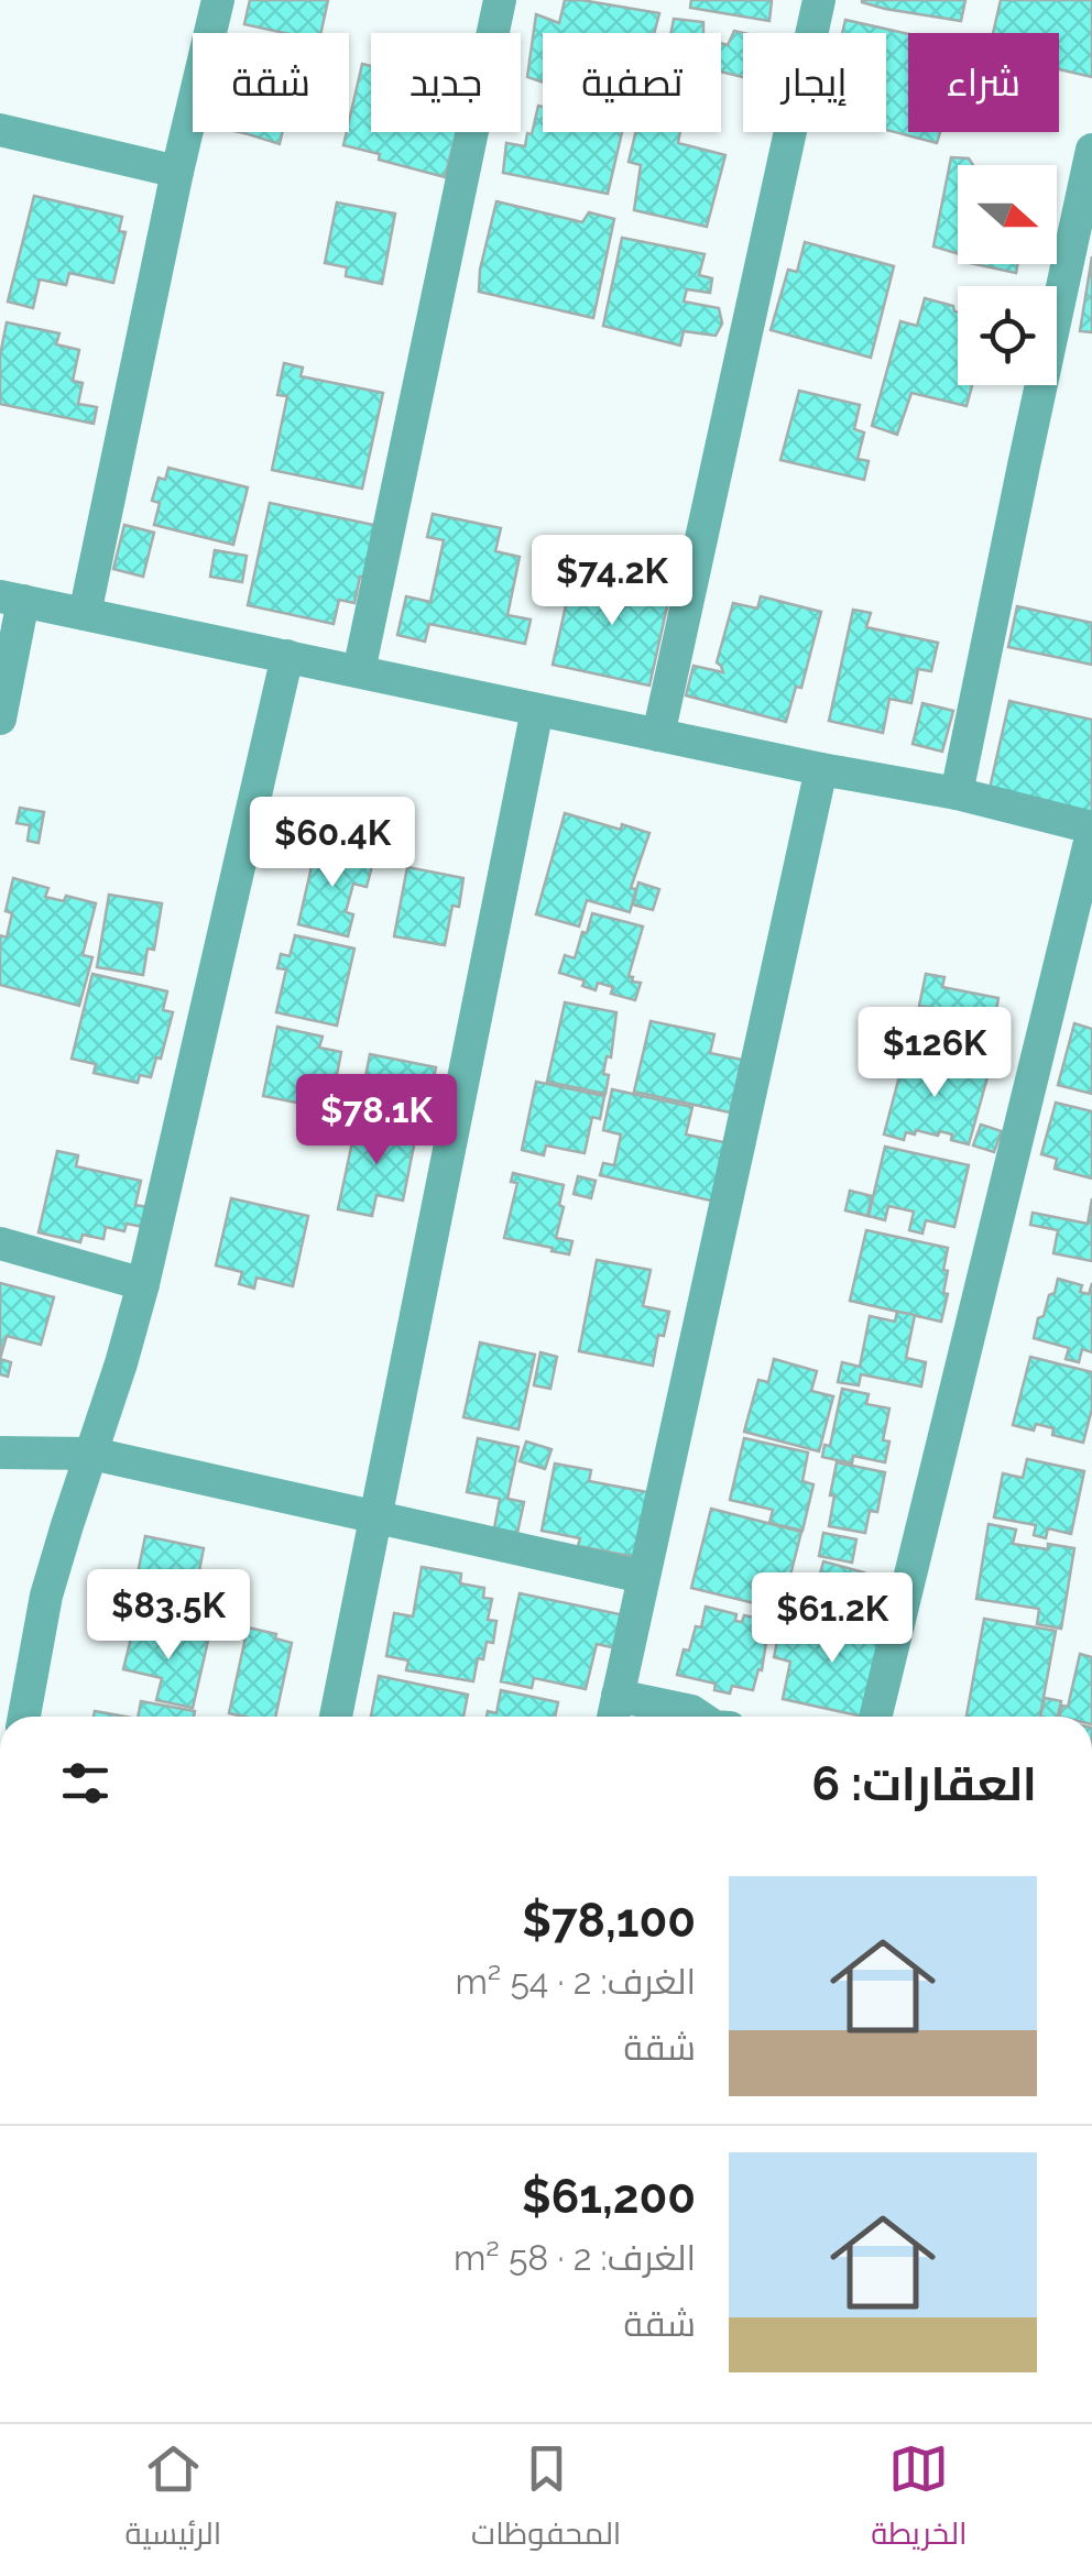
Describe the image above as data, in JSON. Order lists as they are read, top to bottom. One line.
{"north":"right","page":{"chip":["شراء","إيجار","تصفية","جديد","شقة"],"price":["$74.2K","$60.4K","$126K","$78.1K","$83.5K","$61.2K"],"heading":"العقارات: 6","list":[{"name":"$78,100","note":"الغرف: 2 · 54 m² · شقة"},{"name":"$61,200","note":"الغرف: 2 · 58 m² · شقة"}],"tabs":["الخريطة","المحفوظات","الرئيسية"]}}
